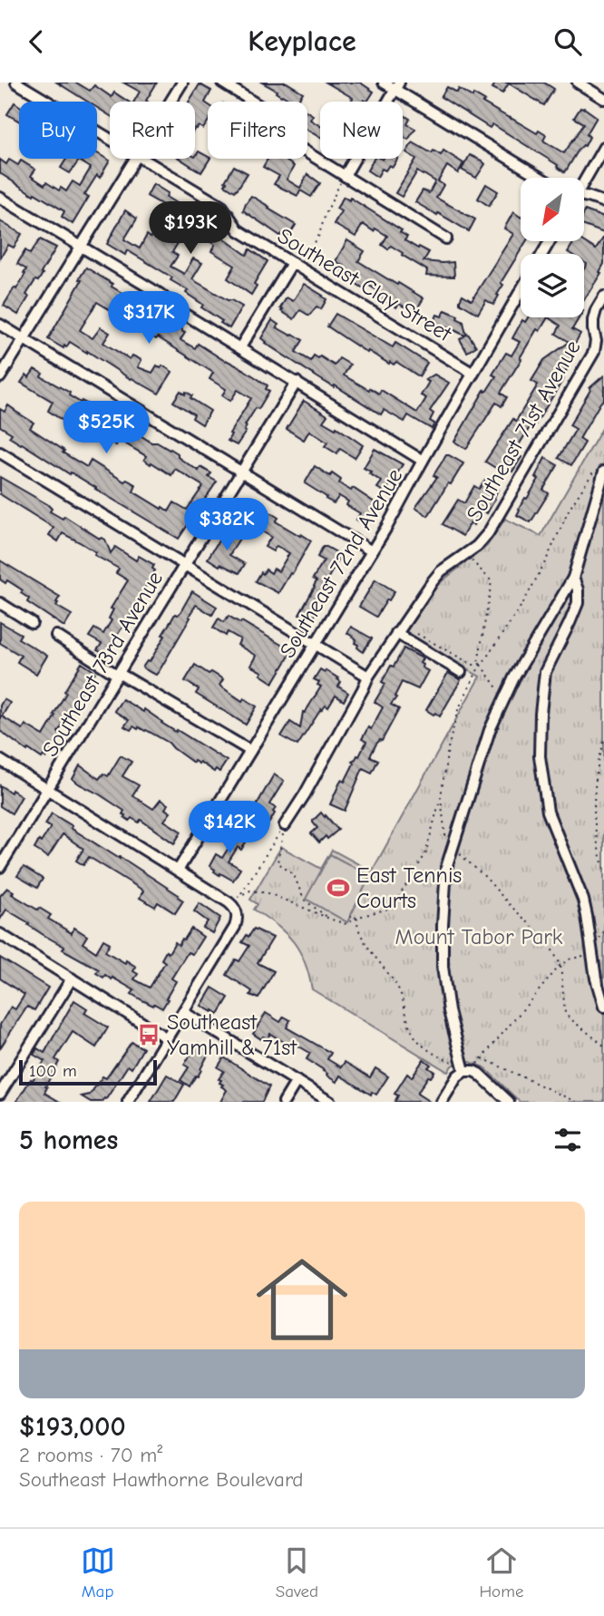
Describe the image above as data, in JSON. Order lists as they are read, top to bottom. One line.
{"streets":{"street":["Southeast Clay Street","Southeast 71st Avenue","Southeast 72nd Avenue","Southeast 73rd Avenue"]},"crossings":[["Southeast Clay Street","Southeast 72nd Avenue"]],"parks":["Mount Tabor Park"],"places":{"sports":["East Tennis Courts"],"bus stop":["Southeast Yamhill & 71st"]},"scale_bar":"100 m","north":"bottom left","page":{"header":"Keyplace","chip":["Buy","Rent","Filters","New"],"price":["$193K","$317K","$525K","$382K","$142K"],"scale":"100 m","heading":"5 homes","list":[{"name":"$193,000","note":"2 rooms · 70 m² · Southeast Hawthorne Boulevard"}],"tabs":["Map","Saved","Home"]}}
